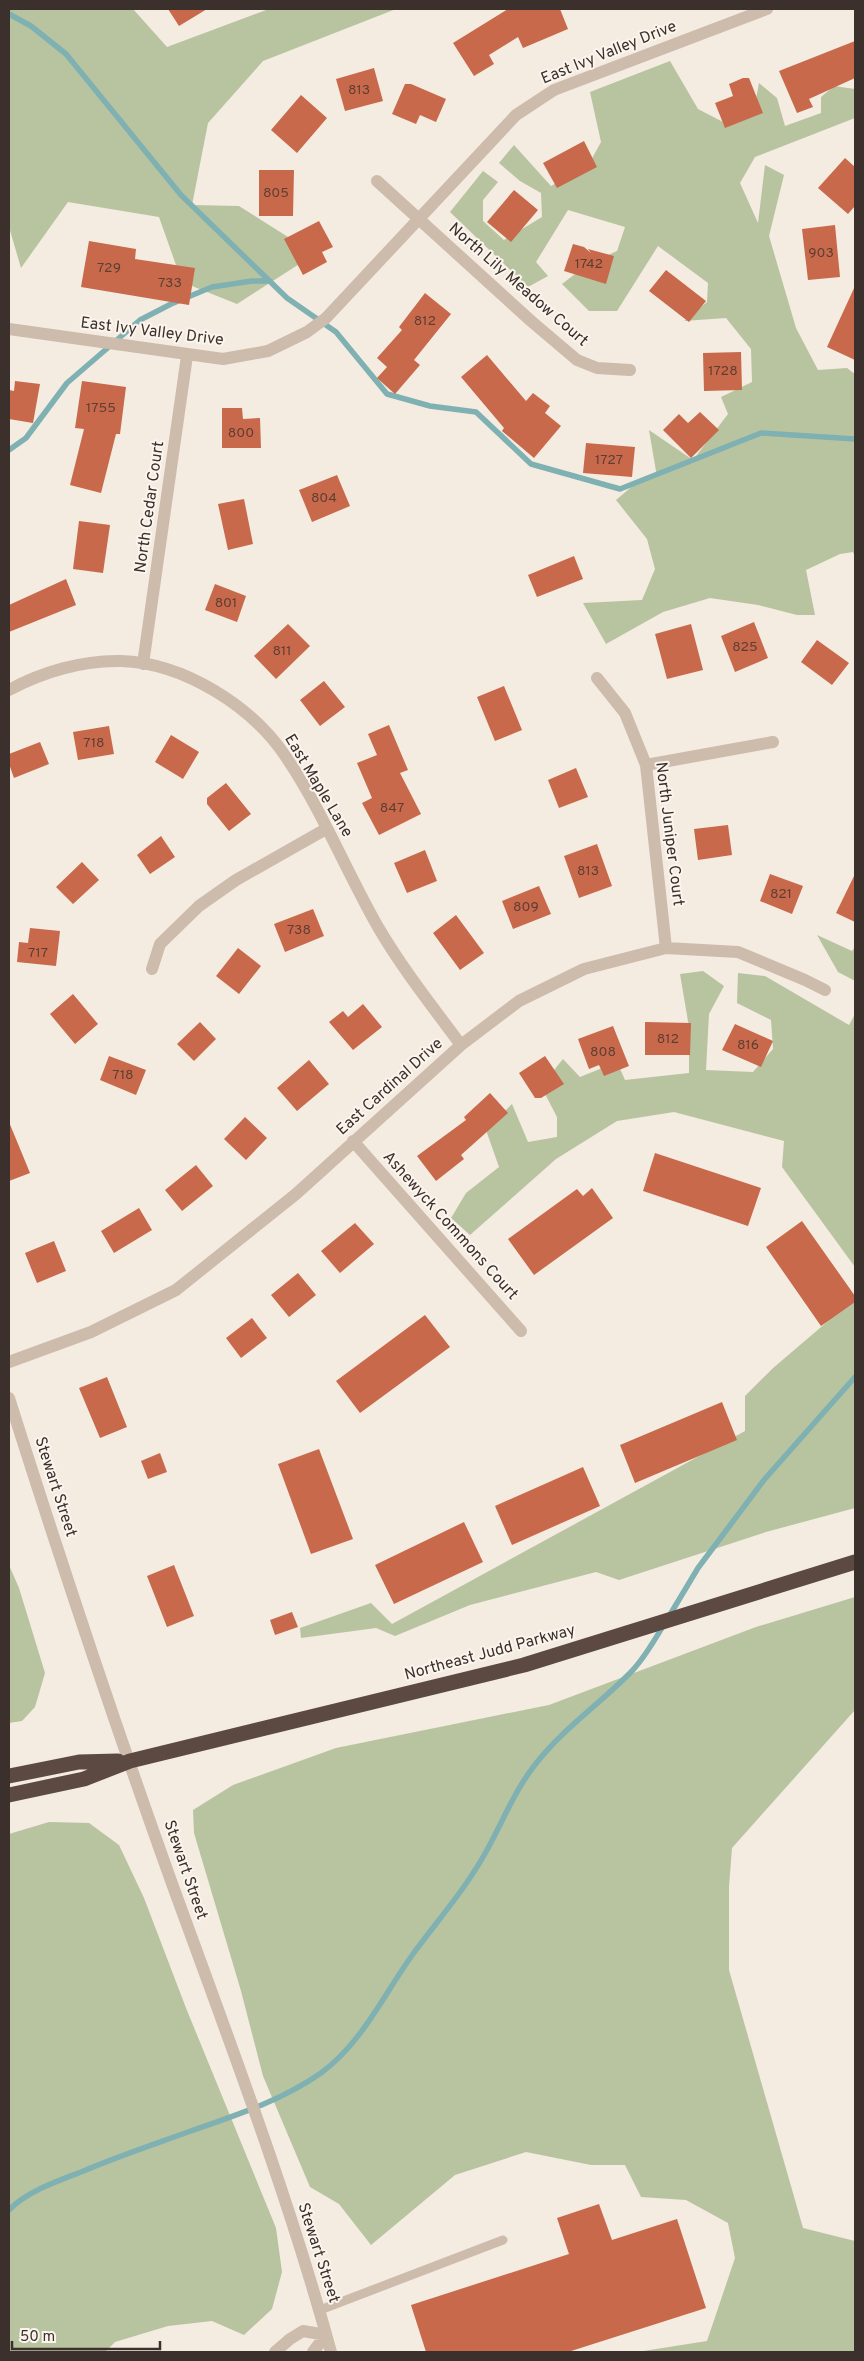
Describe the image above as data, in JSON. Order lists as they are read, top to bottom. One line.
{"streets":{"highway":["Northeast Judd Parkway"],"street":["East Ivy Valley Drive","North Lily Meadow Court","North Cedar Court","East Maple Lane","North Juniper Court","East Cardinal Drive","Ashewyck Commons Court","Stewart Street"]},"crossings":[["East Ivy Valley Drive","North Lily Meadow Court"],["East Ivy Valley Drive","North Cedar Court"],["North Cedar Court","East Maple Lane"],["East Maple Lane","East Cardinal Drive"],["North Juniper Court","East Cardinal Drive"],["East Cardinal Drive","Ashewyck Commons Court"],["Stewart Street","Northeast Judd Parkway"]],"house_numbers":["813","805","903","1742","729","733","812","1728","1755","800","1727","804","801","825","811","718","847","813","821","809","738","717","812","816","808","718"],"scale_bar":"50 m"}
